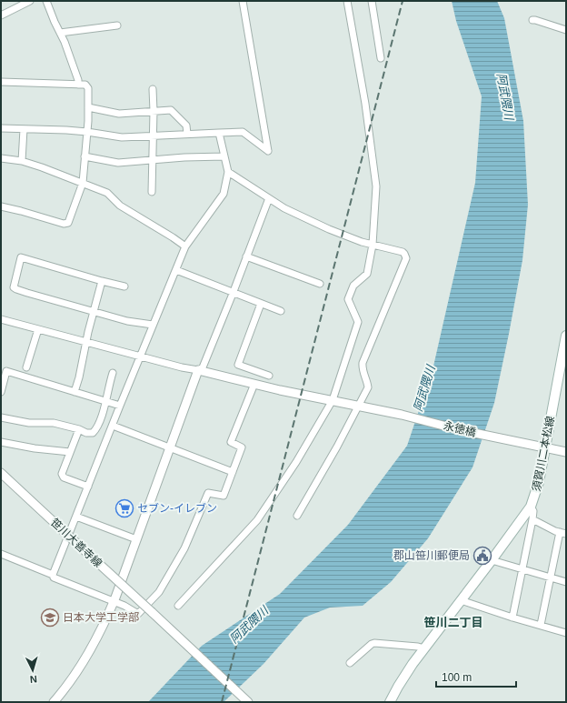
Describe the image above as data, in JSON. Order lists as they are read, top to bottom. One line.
{"streets":{"main road":["須賀川二本松線"],"street":["永徳橋","笹川大善寺線"]},"crossings":[["永徳橋","須賀川二本松線"]],"districts":["笹川二丁目"],"water":["阿武隈川"],"places":{"supermarket":["セブン-イレブン"],"public building":["郡山笹川郵便局"],"school or university":["日本大学工学部"]},"scale_bar":"100 m","north":"bottom"}
